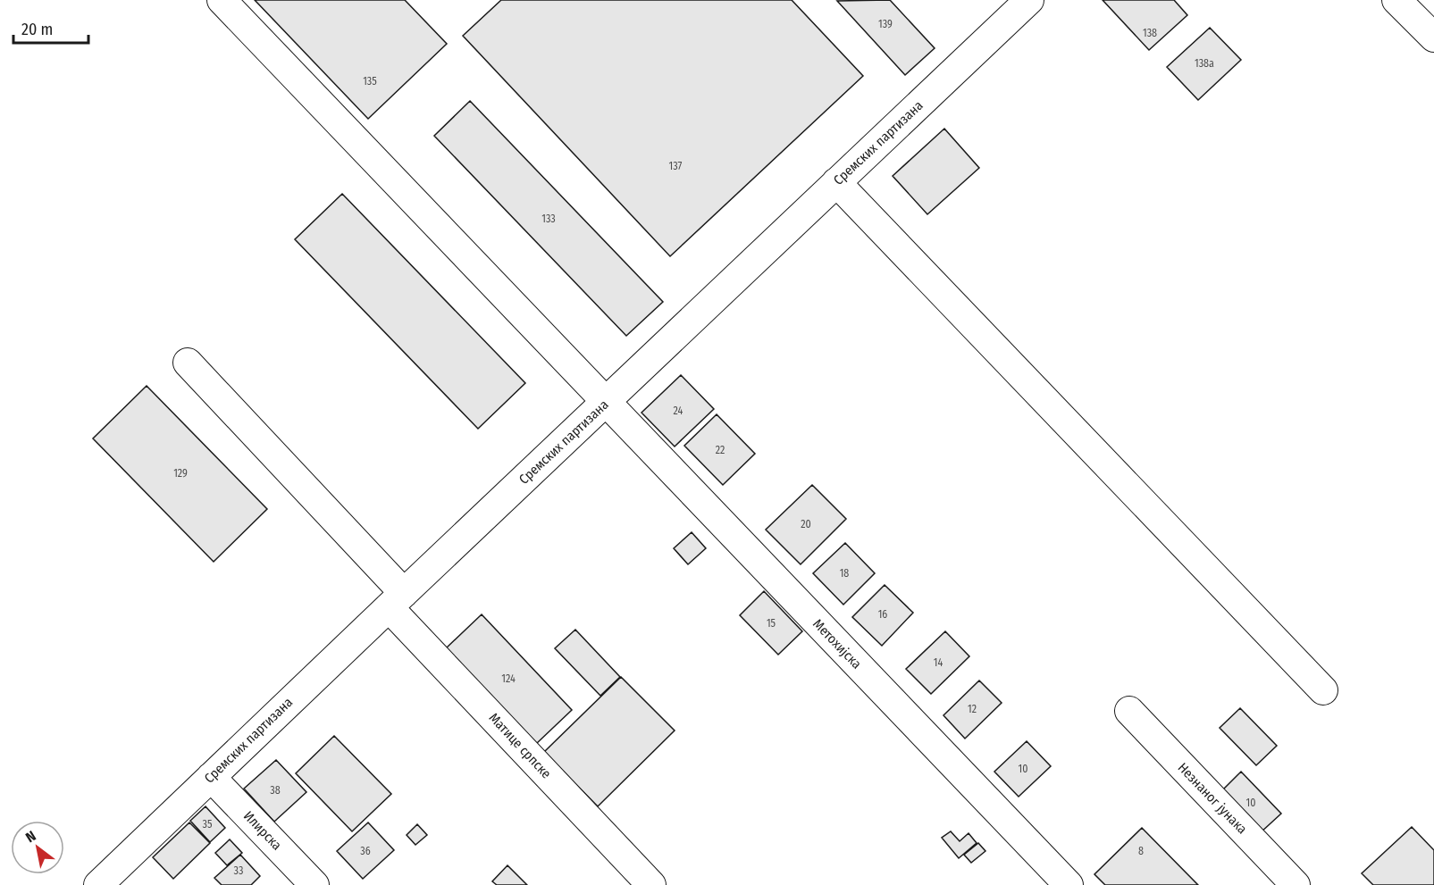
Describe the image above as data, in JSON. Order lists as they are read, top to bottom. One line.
{"streets":{"street":["Сремских партизана","Метохијска","Матице српске","Незнаног јунака","Илирска"]},"crossings":[["Сремских партизана","Метохијска"],["Сремских партизана","Матице српске"],["Сремских партизана","Илирска"]],"house_numbers":["139","138","138a","135","137","133","24","22","129","20","18","16","15","14","124","12","10","38","10","35","36","8","33"],"scale_bar":"20 m","north":"top left"}
